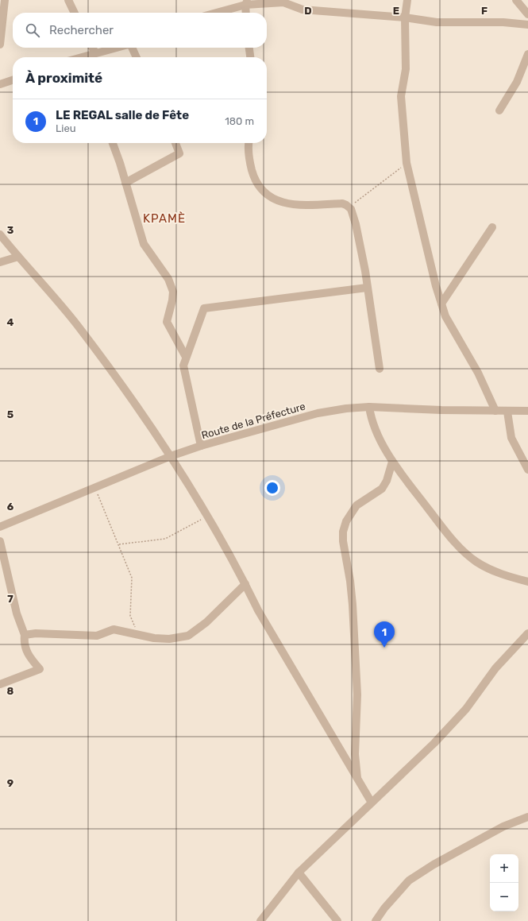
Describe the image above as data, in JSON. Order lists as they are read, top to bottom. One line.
{"streets":{"street":["Route de la Préfecture"]},"districts":["KPAMÈ"],"page":{"search":"Rechercher","heading":"À proximité","list":[{"mark":"1","name":"LE REGAL salle de Fête","note":"Lieu","value":"180 m"}],"pins":"1","map_buttons":["+","−"]},"grid":{"columns":["D","E","F"],"rows":["3","4","5","6","7","8","9"]}}
